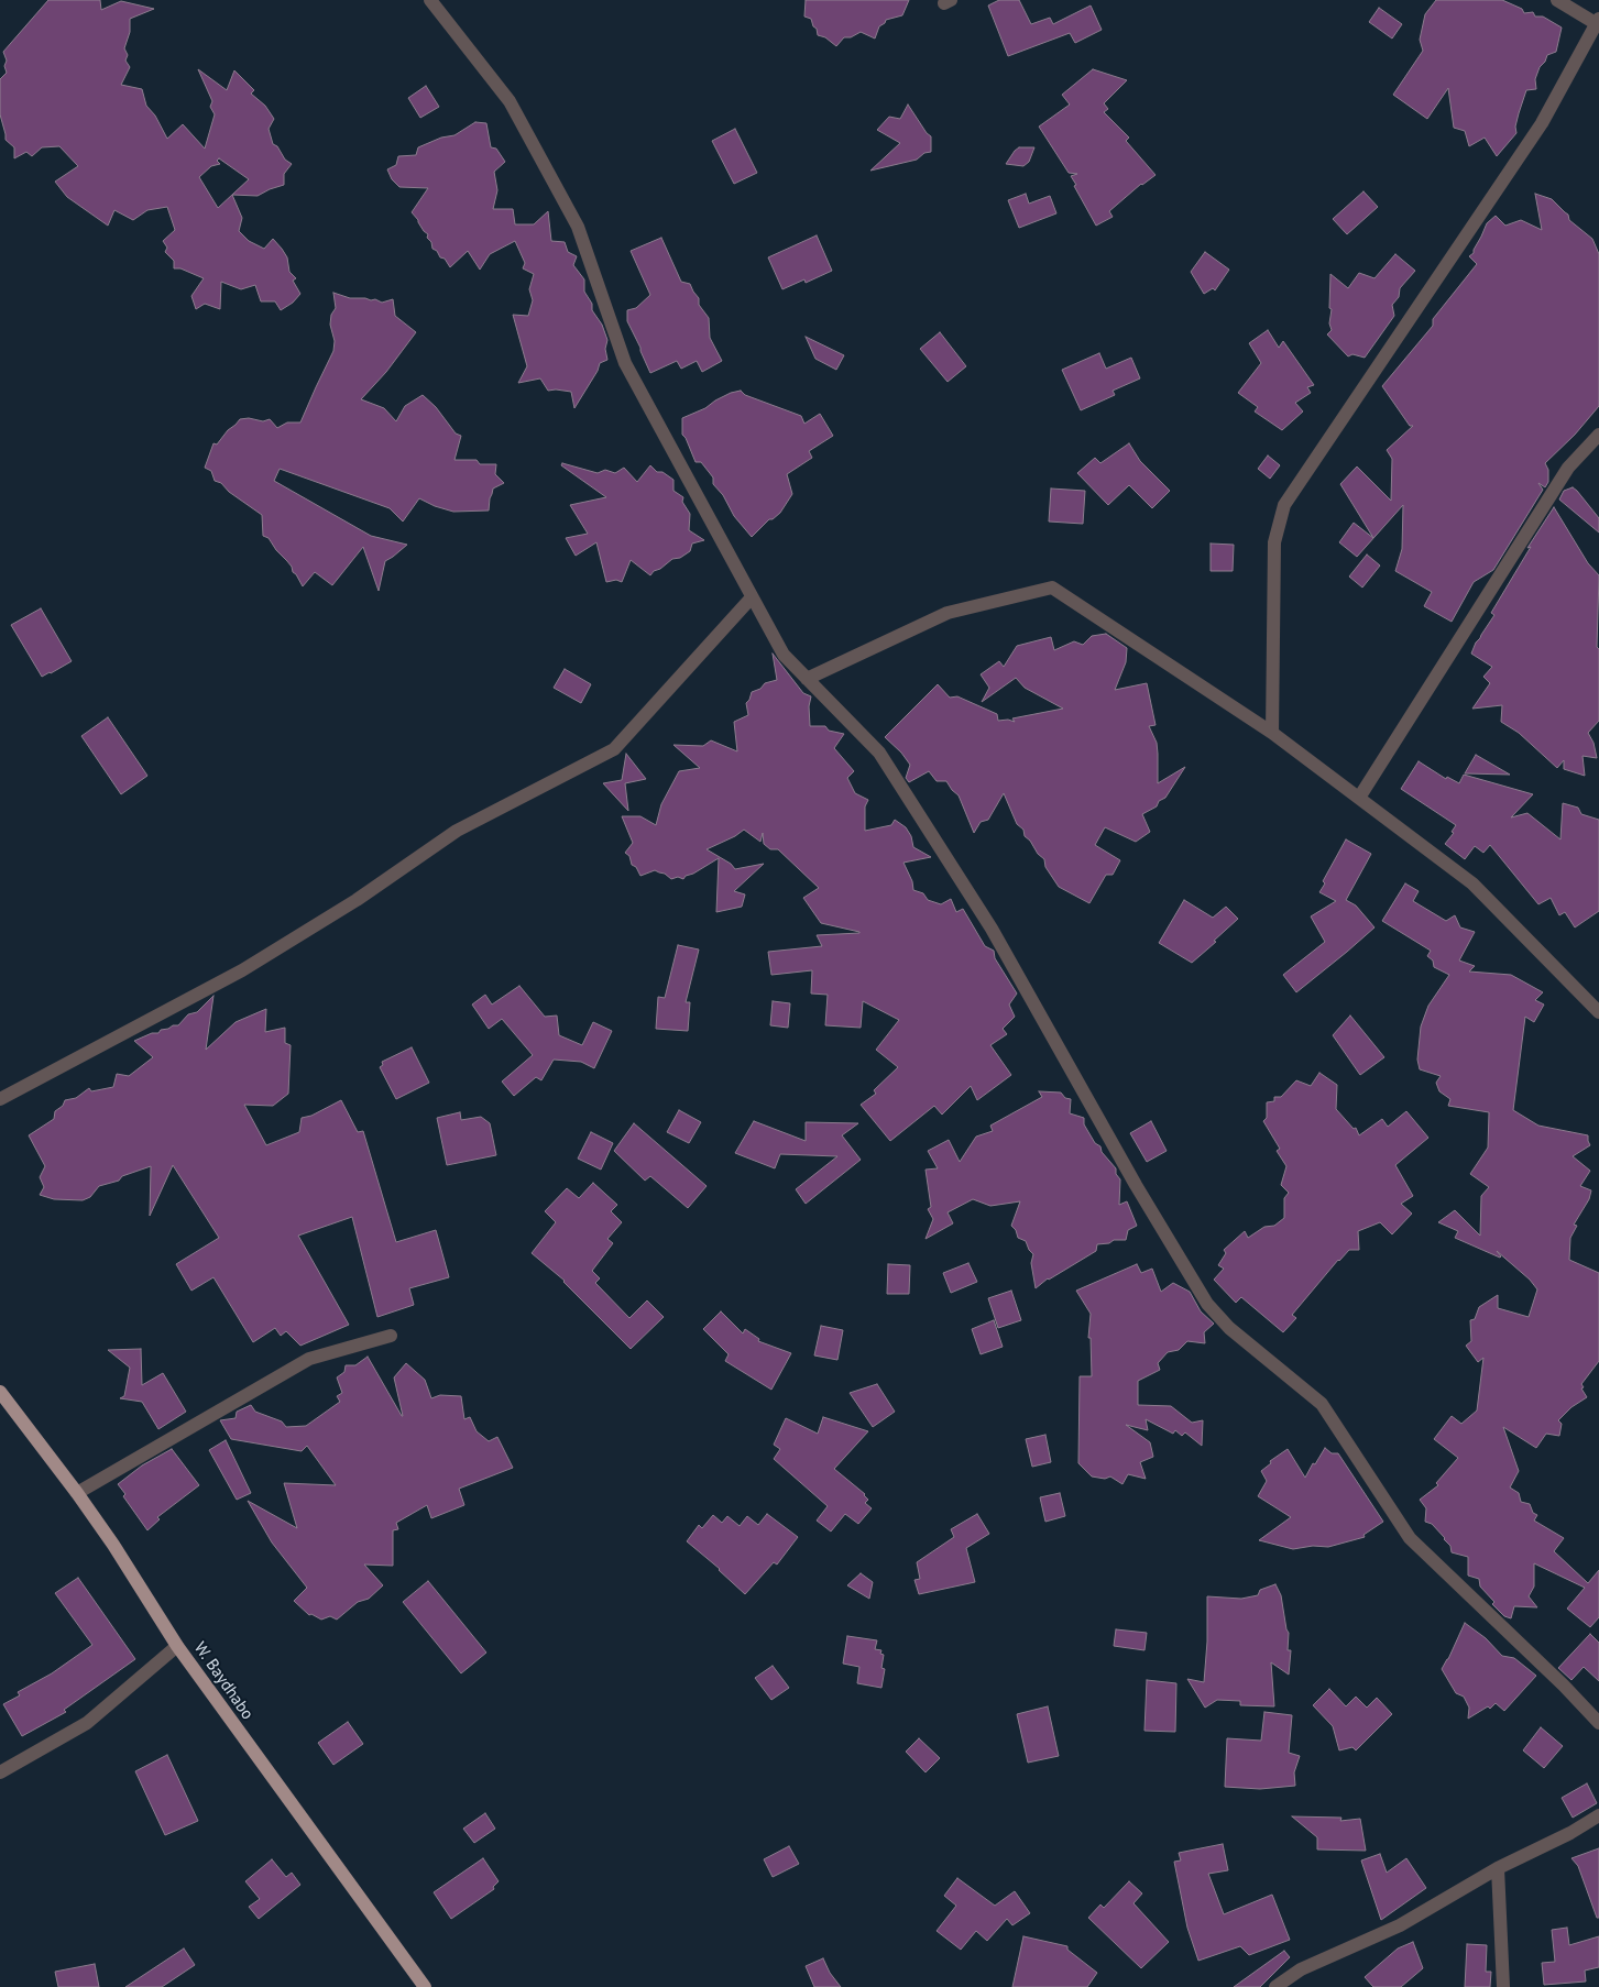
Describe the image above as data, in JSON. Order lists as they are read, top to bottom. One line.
{"streets":{"main road":["W. Baydhabo"]}}
